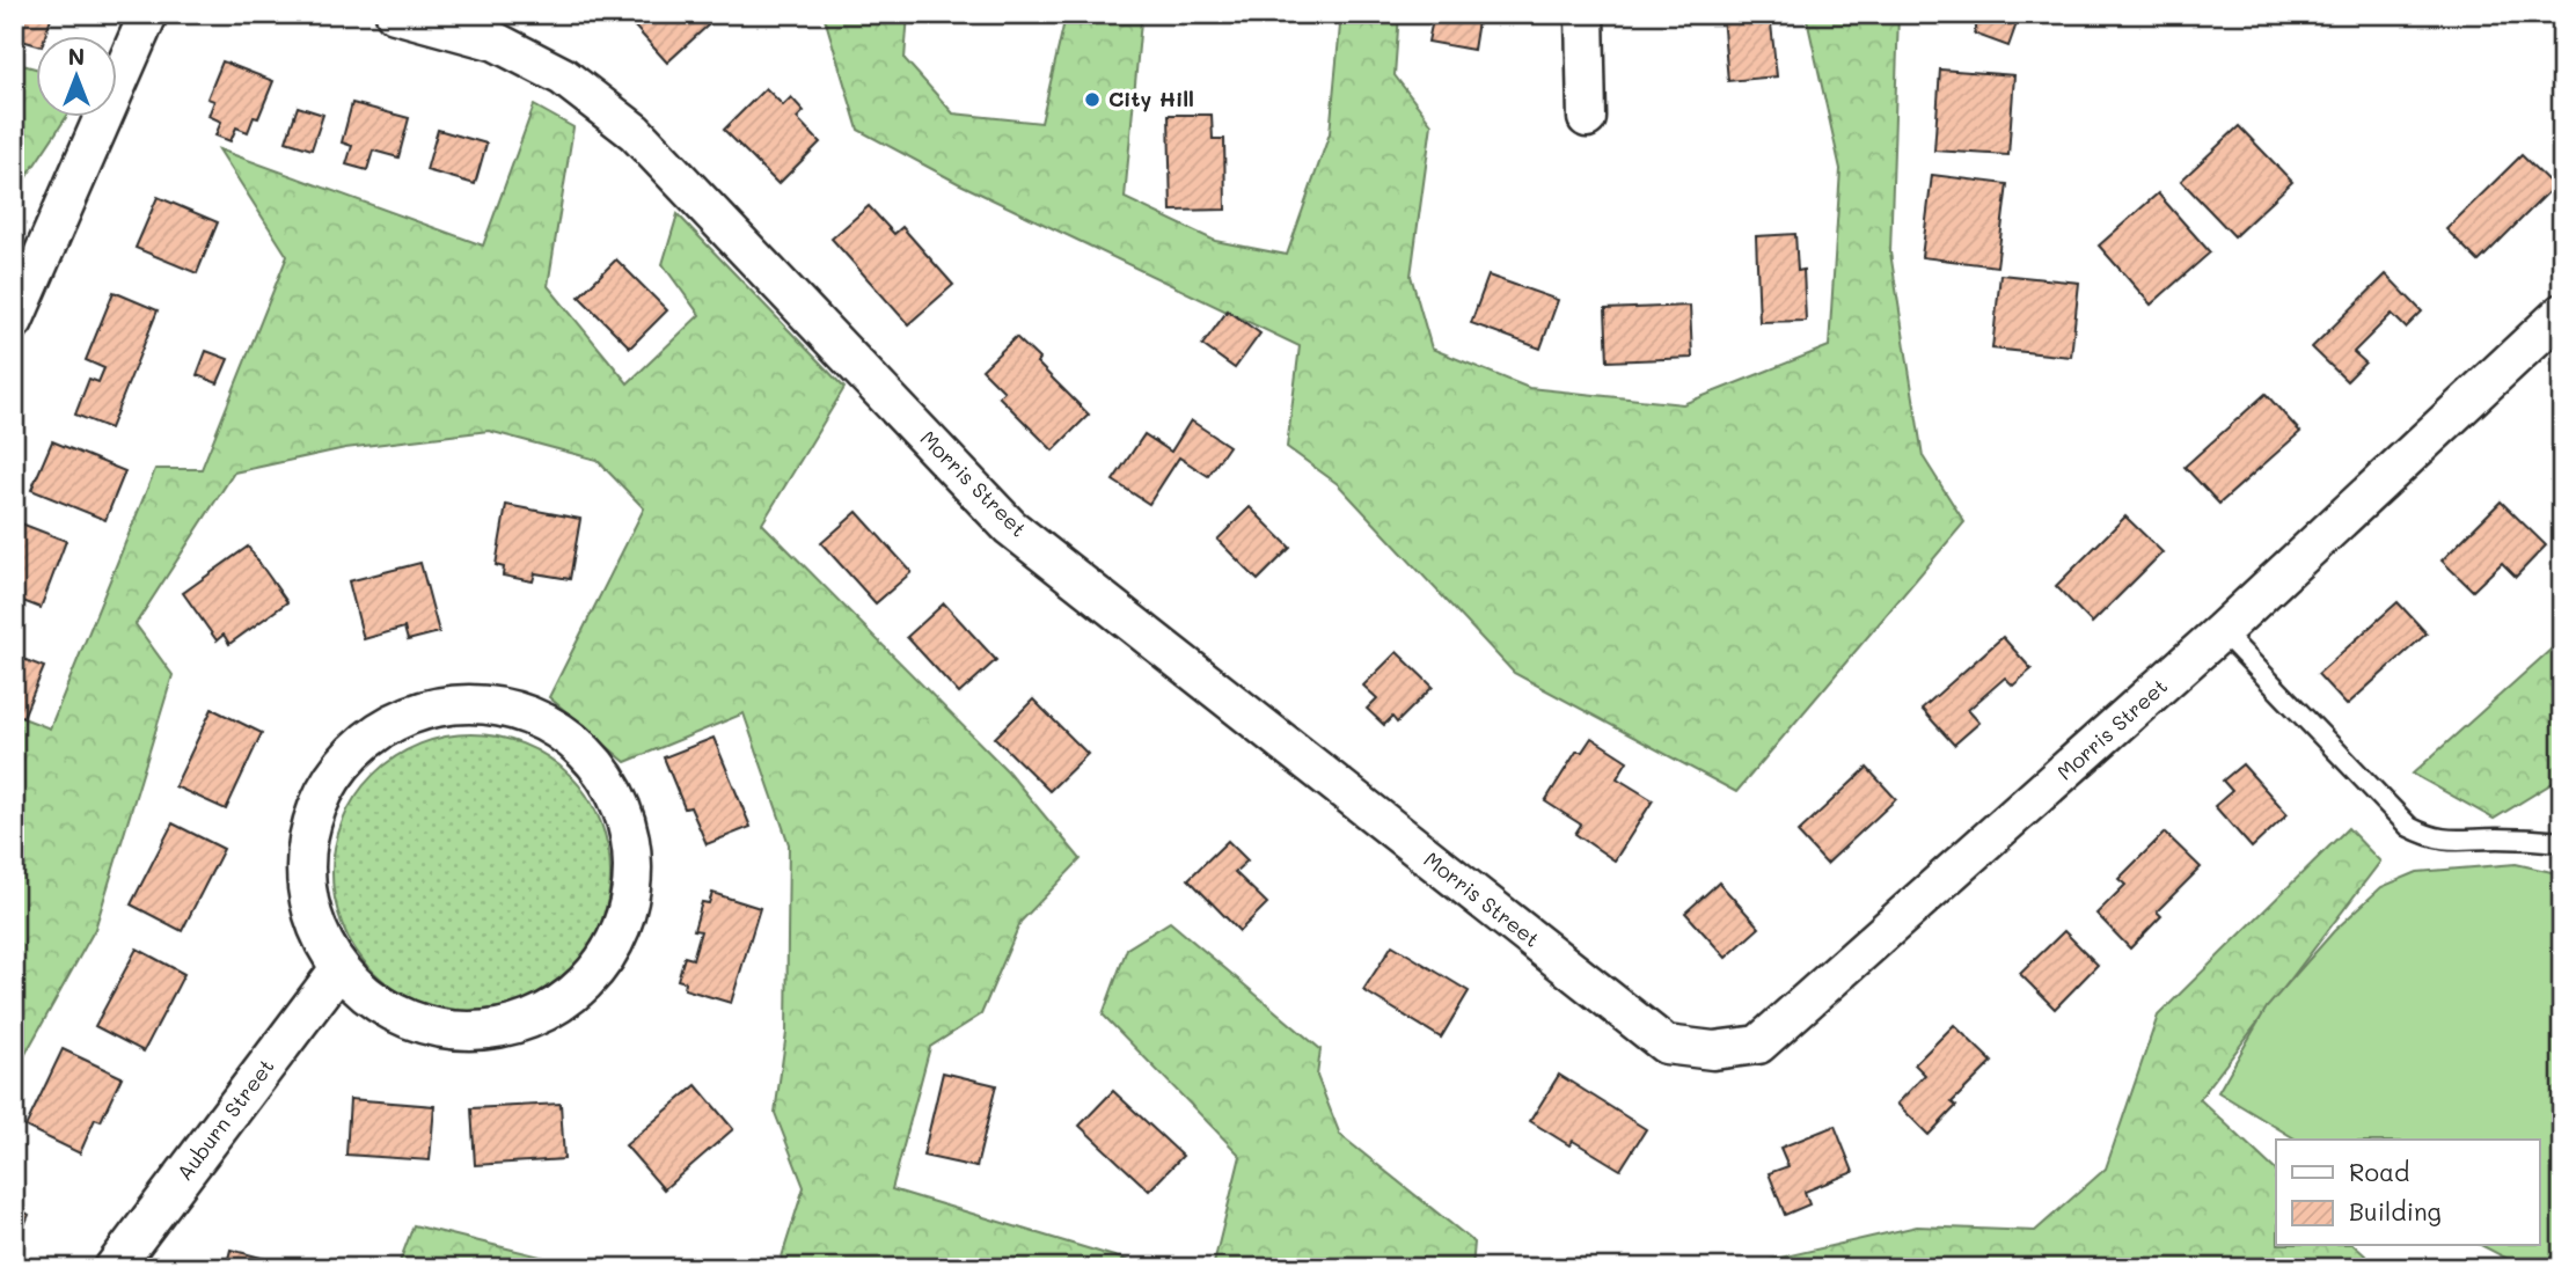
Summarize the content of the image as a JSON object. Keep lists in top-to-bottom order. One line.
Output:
{"streets":{"street":["Morris Street","Auburn Street"]},"places":["City Hill"],"legend":["Road","Building"],"north":"top"}
